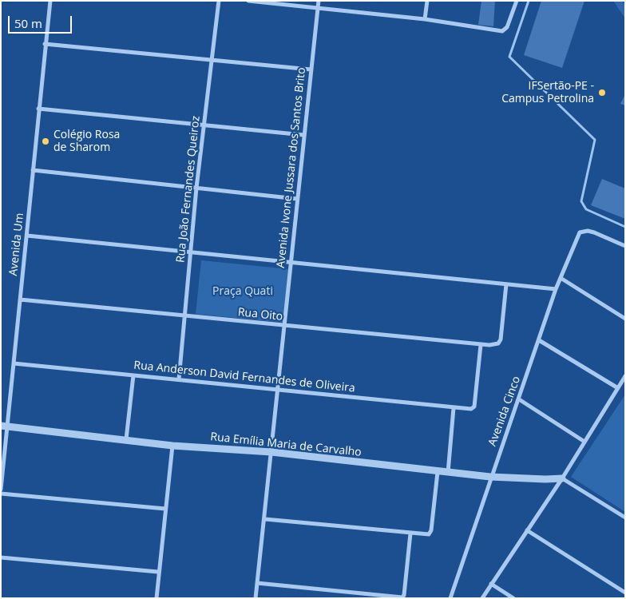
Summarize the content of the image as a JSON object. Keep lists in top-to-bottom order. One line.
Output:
{"streets":{"street":["Avenida Ivone Jussara dos Santos Brito","Rua João Fernandes Queiroz","Avenida Um","Rua Oito","Rua Anderson David Fernandes de Oliveira","Avenida Cinco","Rua Emília Maria de Carvalho"]},"crossings":[["Avenida Ivone Jussara dos Santos Brito","Rua Oito"],["Avenida Ivone Jussara dos Santos Brito","Rua Anderson David Fernandes de Oliveira"],["Avenida Ivone Jussara dos Santos Brito","Rua Emília Maria de Carvalho"],["Rua João Fernandes Queiroz","Rua Oito"],["Rua João Fernandes Queiroz","Rua Anderson David Fernandes de Oliveira"],["Avenida Um","Rua Oito"],["Avenida Um","Rua Anderson David Fernandes de Oliveira"],["Avenida Um","Rua Emília Maria de Carvalho"],["Rua Oito","Rua Anderson David Fernandes de Oliveira"],["Avenida Cinco","Rua Emília Maria de Carvalho"]],"parks":["Praça Quati"],"places":["IFSertão-PE - Campus Petrolina","Colégio Rosa de Sharom"],"scale_bar":"50 m"}
